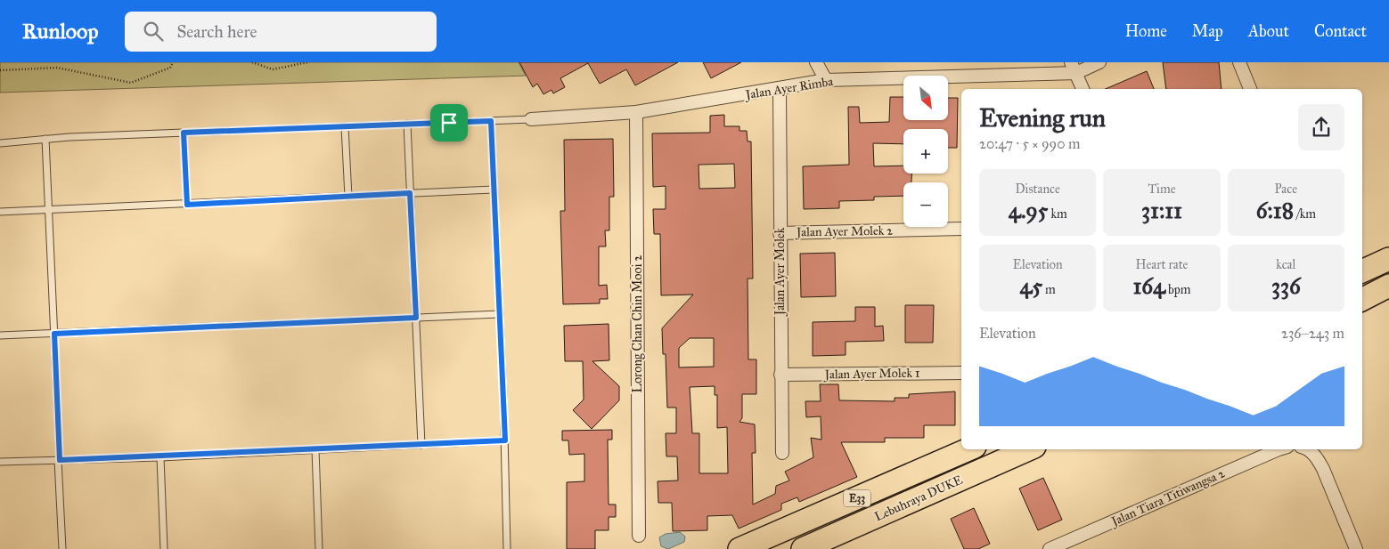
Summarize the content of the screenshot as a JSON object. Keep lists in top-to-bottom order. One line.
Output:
{"streets":{"highway":["E33","Lebuhraya DUKE"],"street":["Jalan Ayer Rimba","Jalan Ayer Molek 2","Jalan Ayer Molek","Lorong Chan Chin Mooi 2","Jalan Ayer Molek 1","Jalan Tiara Titiwangsa 2"]},"crossings":[["Jalan Ayer Rimba","Jalan Ayer Molek"],["Jalan Ayer Rimba","Lorong Chan Chin Mooi 2"],["Jalan Ayer Molek 2","Jalan Ayer Molek"],["Jalan Ayer Molek","Jalan Ayer Molek 1"]],"north":"bottom right","page":{"header":"Runloop","search":"Search here","nav":["Home","Map","About","Contact"],"map_buttons":["+","−"],"heading":["Evening run","20:47 · 5 × 990 m"],"stats":[["Distance","4.95 km"],["Time","31:11"],["Pace","6:18 /km"],["Elevation","45 m"],["Heart rate","164 bpm"],["kcal","336"]],"chart":["Elevation","236–243 m"]}}
